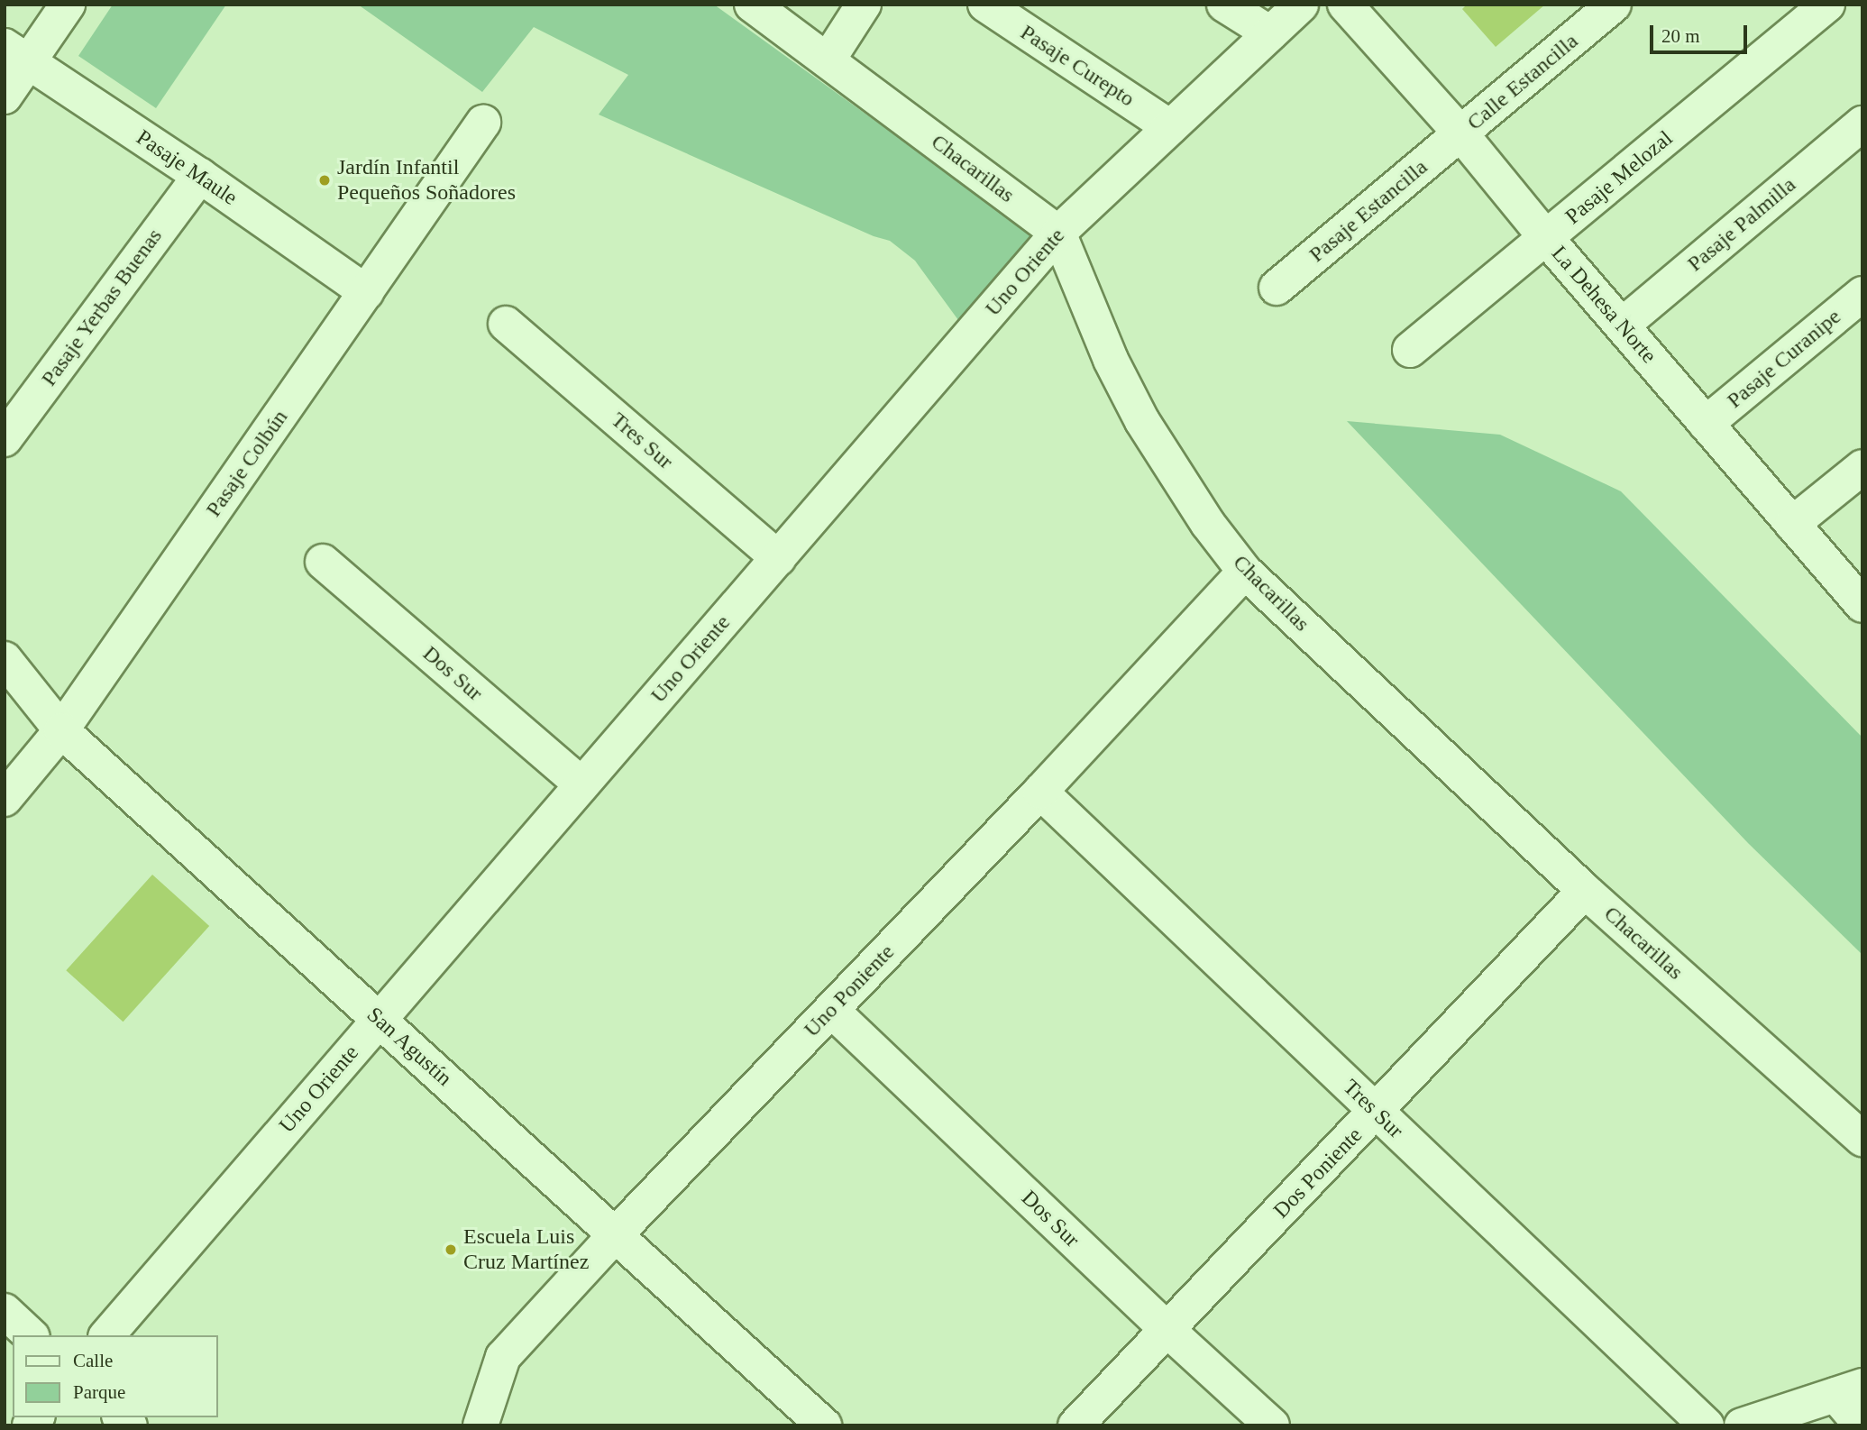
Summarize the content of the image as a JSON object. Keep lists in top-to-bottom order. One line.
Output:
{"streets":{"street":["Pasaje Curepto","Calle Estancilla","Pasaje Maule","Chacarillas","Pasaje Melozal","Pasaje Estancilla","Pasaje Palmilla","Uno Oriente","La Dehesa Norte","Pasaje Yerbas Buenas","Pasaje Curanipe","Tres Sur","Pasaje Colbún","Dos Sur","Uno Poniente","San Agustín","Dos Poniente"]},"crossings":[["Pasaje Curepto","Uno Oriente"],["Calle Estancilla","Pasaje Estancilla"],["Calle Estancilla","La Dehesa Norte"],["Pasaje Maule","Pasaje Yerbas Buenas"],["Pasaje Maule","Pasaje Colbún"],["Chacarillas","Uno Oriente"],["Chacarillas","Uno Poniente"],["Chacarillas","Dos Poniente"],["Pasaje Melozal","La Dehesa Norte"],["Pasaje Estancilla","La Dehesa Norte"],["Pasaje Palmilla","La Dehesa Norte"],["Uno Oriente","Tres Sur"],["Uno Oriente","Dos Sur"],["Uno Oriente","San Agustín"],["La Dehesa Norte","Pasaje Curanipe"],["Tres Sur","Uno Poniente"],["Tres Sur","Dos Poniente"],["Pasaje Colbún","San Agustín"],["Dos Sur","Uno Poniente"],["Dos Sur","Dos Poniente"],["Uno Poniente","San Agustín"]],"places":["Jardín Infantil Pequeños Soñadores","Escuela Luis Cruz Martínez"],"legend":["Calle","Parque"],"scale_bar":"20 m"}
